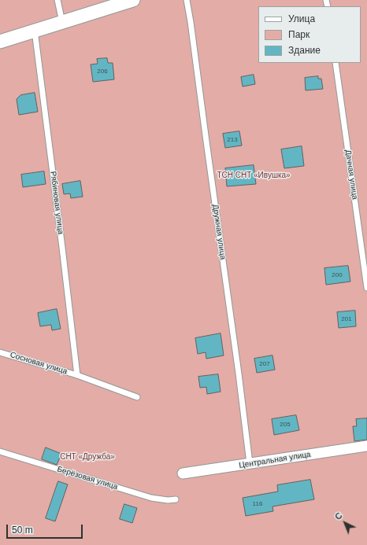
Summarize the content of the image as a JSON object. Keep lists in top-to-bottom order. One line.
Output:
{"streets":{"street":["Центральная улица"],"lane":["Дачная улица","Рябиновая улица","Дружная улица","Сосновая улица","Берёзовая улица"]},"crossings":[["Рябиновая улица","Сосновая улица"],["Дружная улица","Центральная улица"]],"parks":["ТСН СНТ «Ивушка»","СНТ «Дружба»"],"house_numbers":["206","213","200","201","207","205","116"],"legend":["Улица","Парк","Здание"],"scale_bar":"50 m","north":"top left"}
